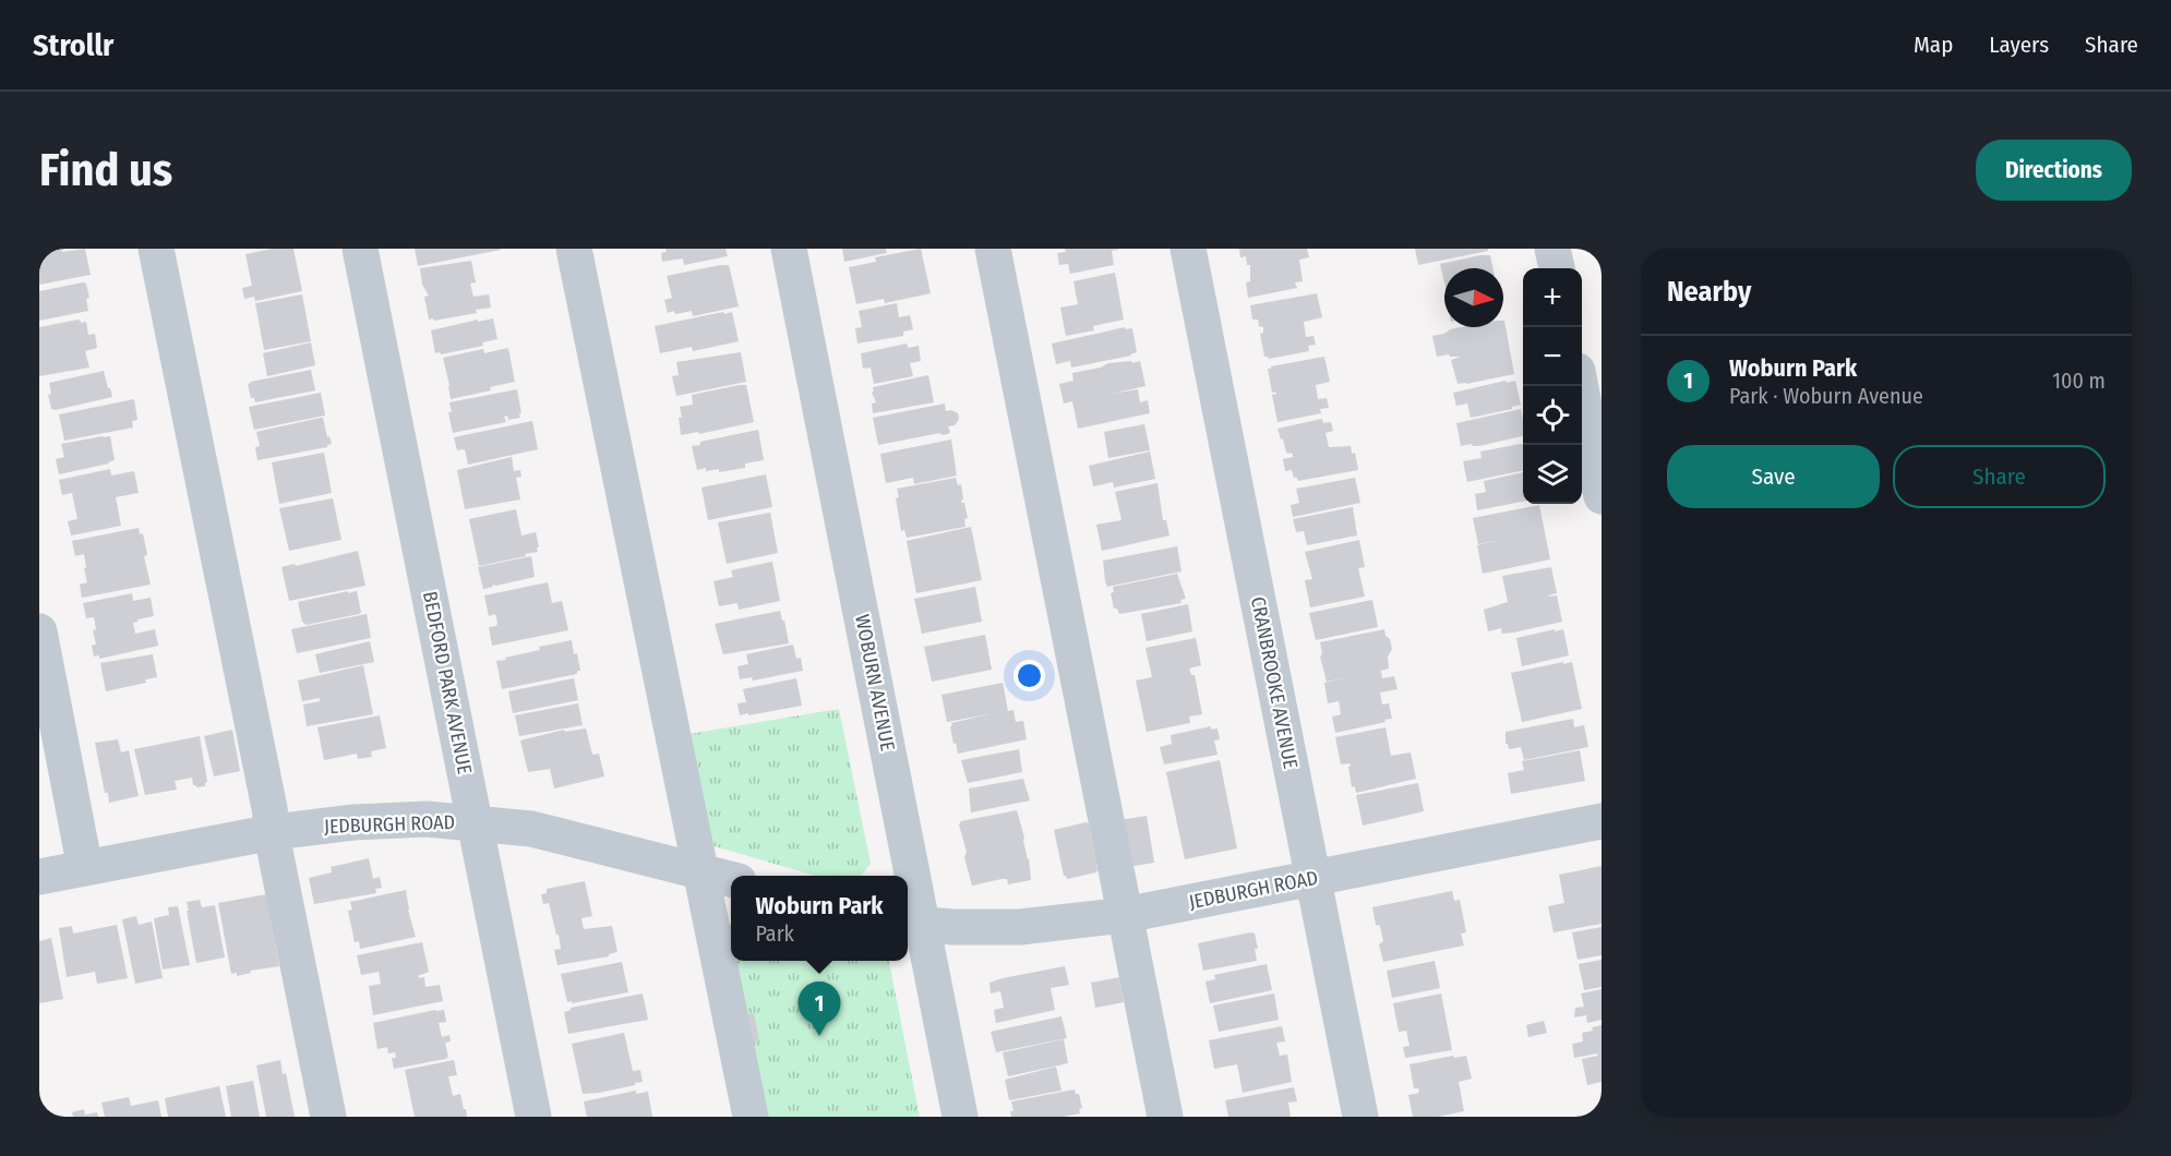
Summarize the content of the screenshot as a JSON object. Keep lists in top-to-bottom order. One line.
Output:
{"streets":{"street":["BEDFORD PARK AVENUE","WOBURN AVENUE","CRANBROOKE AVENUE","JEDBURGH ROAD"]},"crossings":[["BEDFORD PARK AVENUE","JEDBURGH ROAD"],["WOBURN AVENUE","JEDBURGH ROAD"],["CRANBROOKE AVENUE","JEDBURGH ROAD"]],"north":"right","page":{"header":"Strollr","nav":["Map","Layers","Share"],"buttons":["Directions",["Save","Share"]],"title":"Find us","heading":"Nearby","map_buttons":["+","−"],"list":[{"mark":"1","name":"Woburn Park","note":"Park · Woburn Avenue","value":"100 m"}],"popup":["Woburn Park","Park"],"pins":"1"}}
